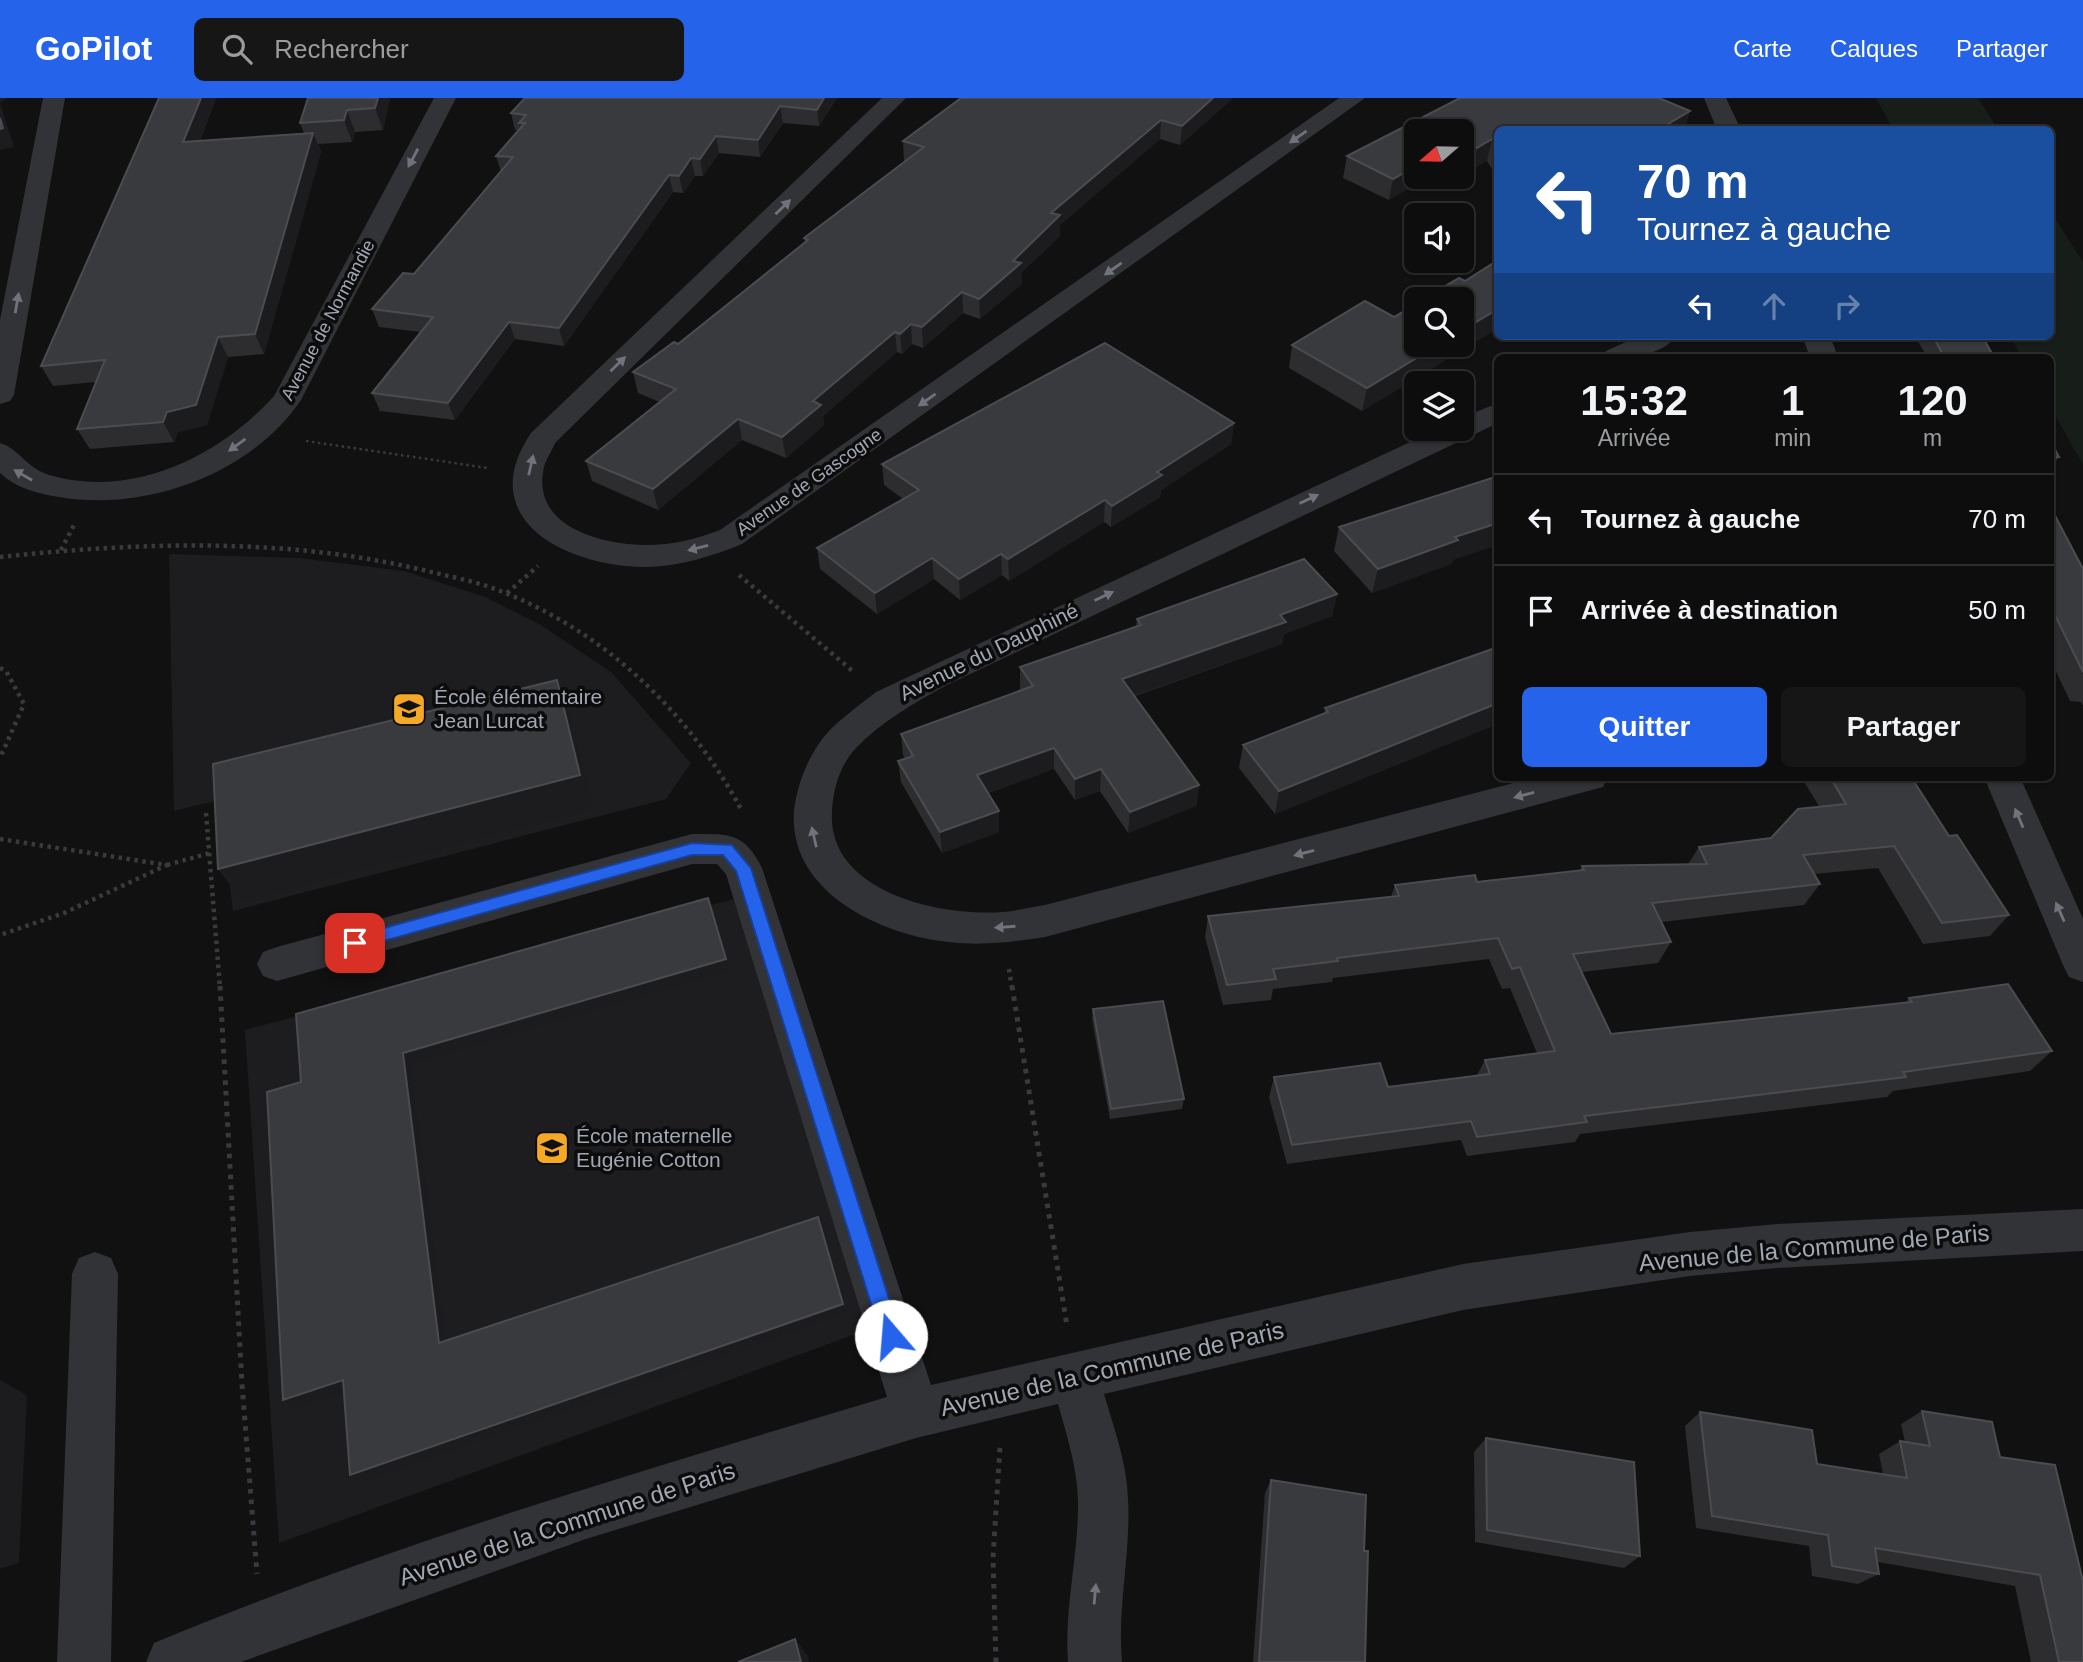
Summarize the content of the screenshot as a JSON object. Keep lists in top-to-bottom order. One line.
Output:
{"streets":{"street":["Avenue de Normandie","Avenue de Gascogne","Avenue du Dauphiné","Avenue de la Commune de Paris"]},"one_way":["Avenue de Normandie"],"places":{"school or university":["École élémentaire Jean Lurcat","École maternelle Eugénie Cotton"]},"north":"left","page":{"header":"GoPilot","search":"Rechercher","nav":["Carte","Calques","Partager"],"turn":["70 m","Tournez à gauche"],"eta":["15:32","Arrivée","1","min","120","m"],"list":[{"name":"Tournez à gauche","value":"70 m"},{"name":"Arrivée à destination","value":"50 m"}],"buttons":["Quitter","Partager"]}}
